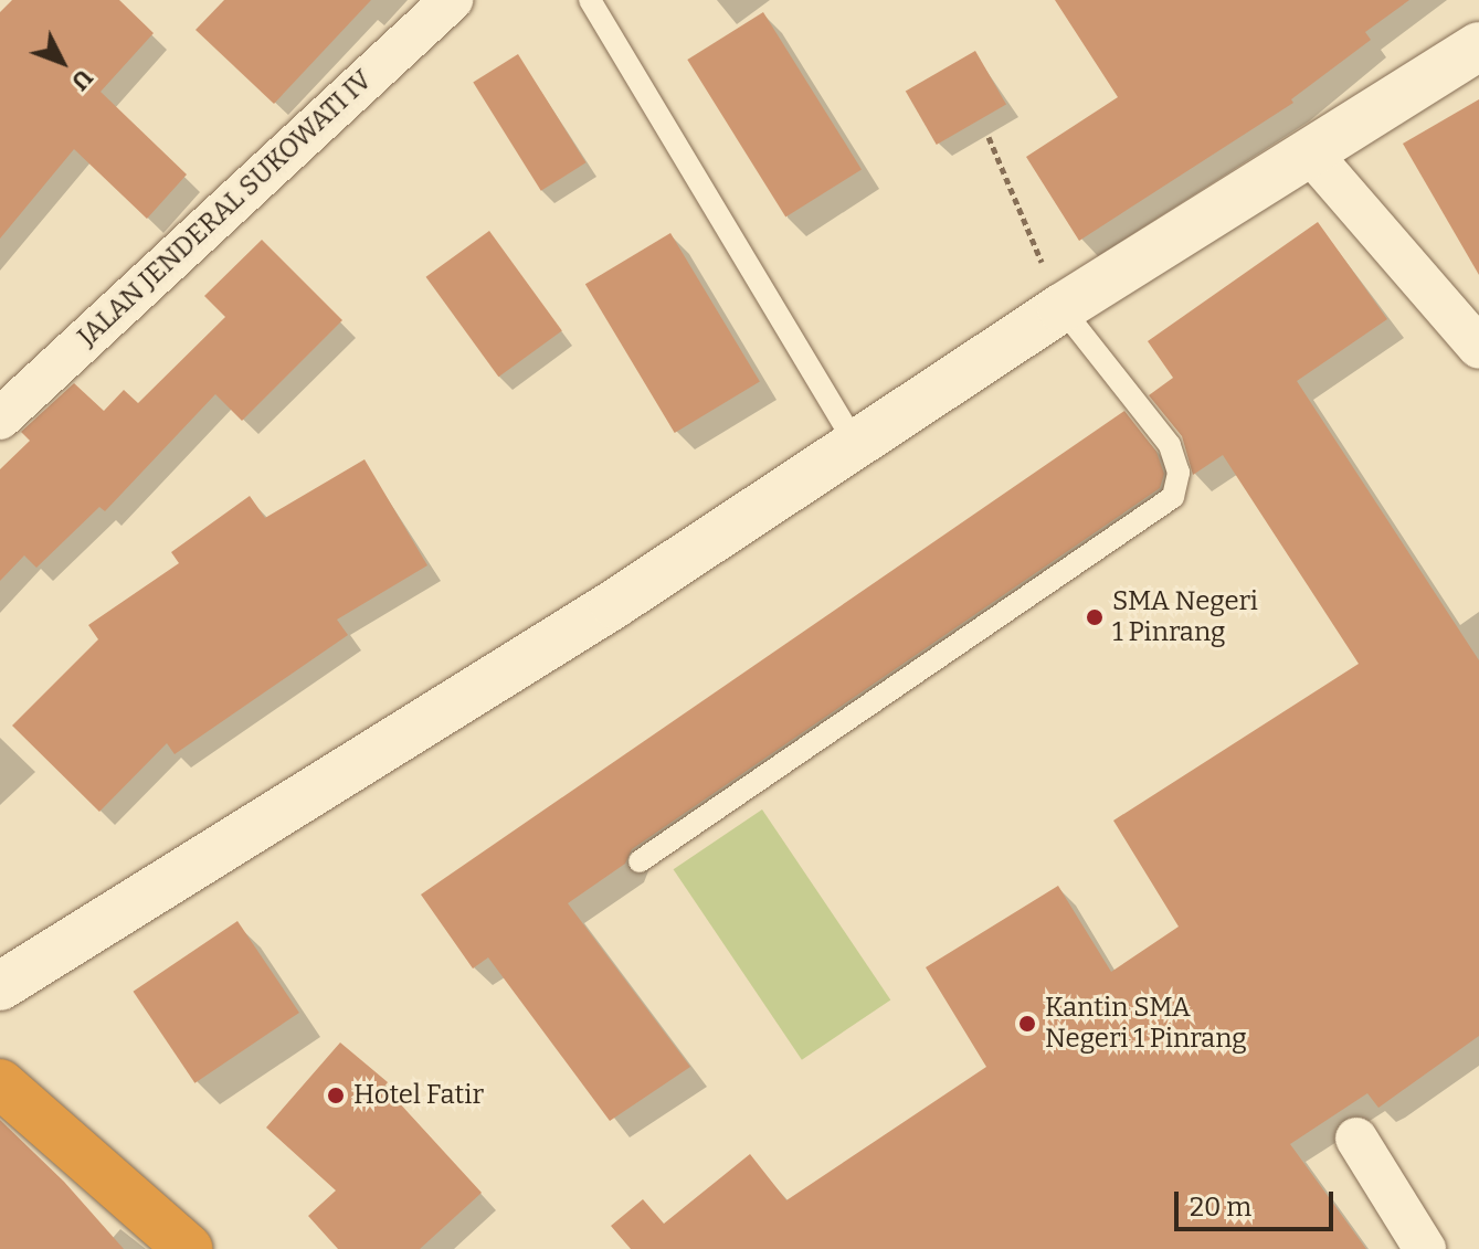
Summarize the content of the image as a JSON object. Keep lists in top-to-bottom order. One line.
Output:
{"streets":{"street":["JALAN JENDERAL SUKOWATI IV"]},"places":["SMA Negeri 1 Pinrang","Kantin SMA Negeri 1 Pinrang","Hotel Fatir"],"scale_bar":"20 m","north":"bottom right"}
